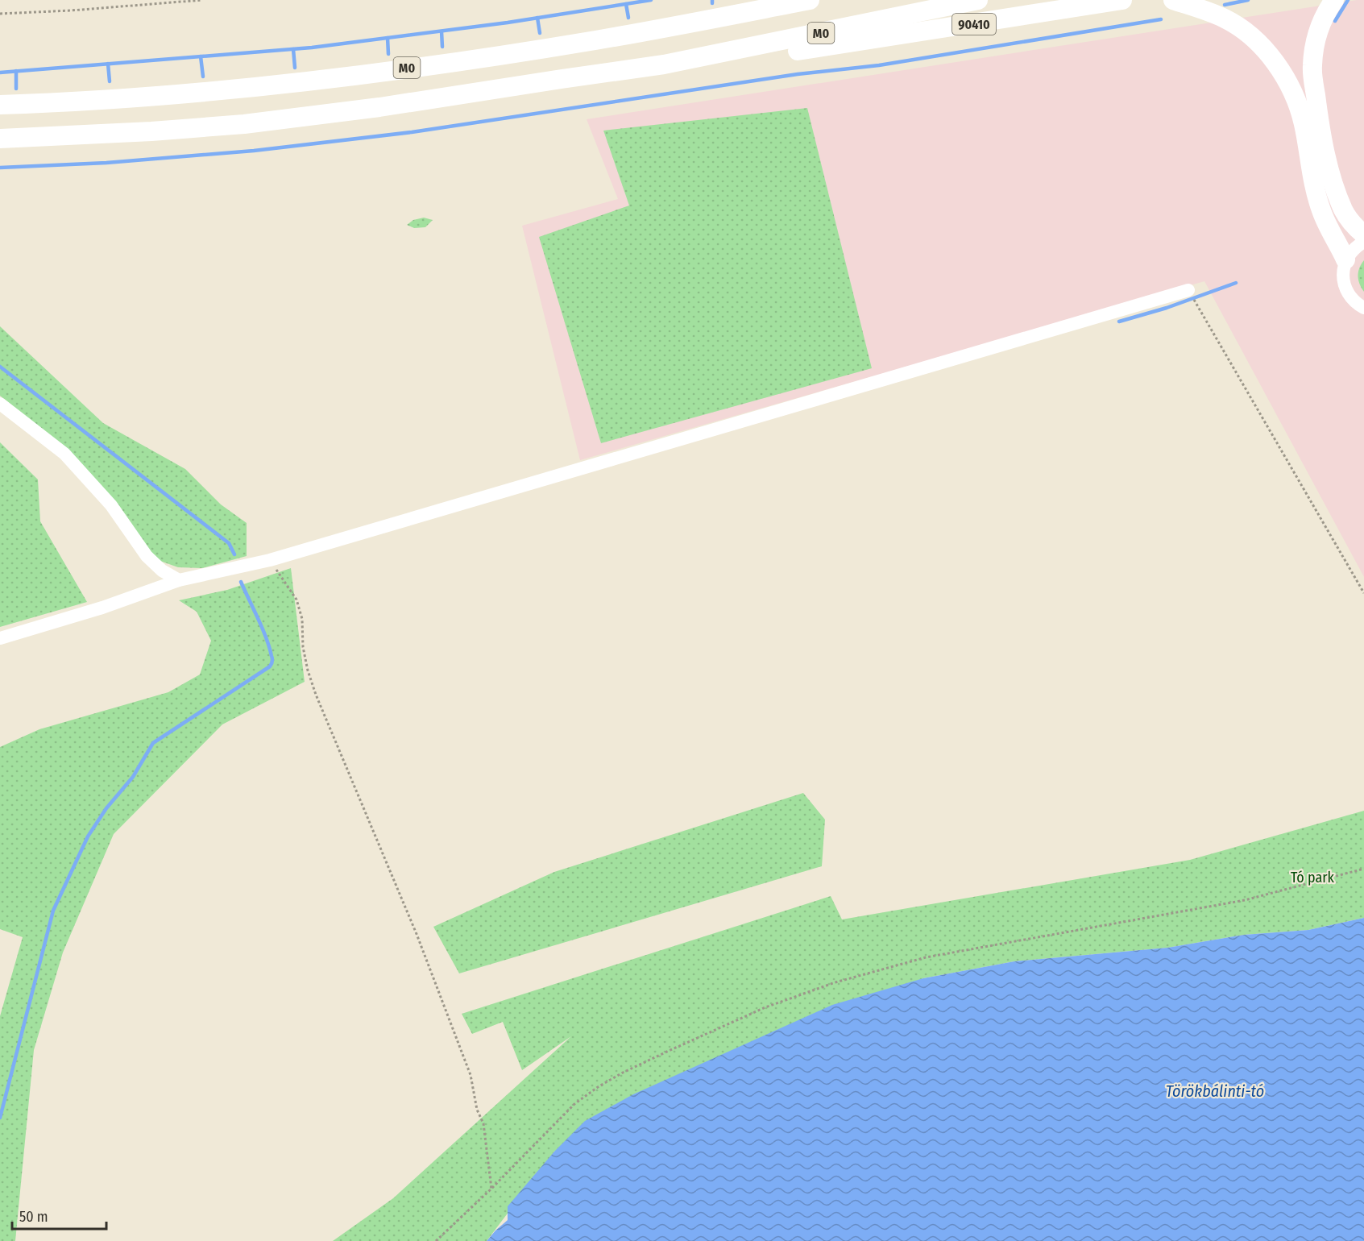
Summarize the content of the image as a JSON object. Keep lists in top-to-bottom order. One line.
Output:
{"streets":{"highway":["90410","M0"]},"crossings":[["90410","M0"]],"water":["Törökbálinti-tó"],"parks":["Tó park"],"scale_bar":"50 m"}
